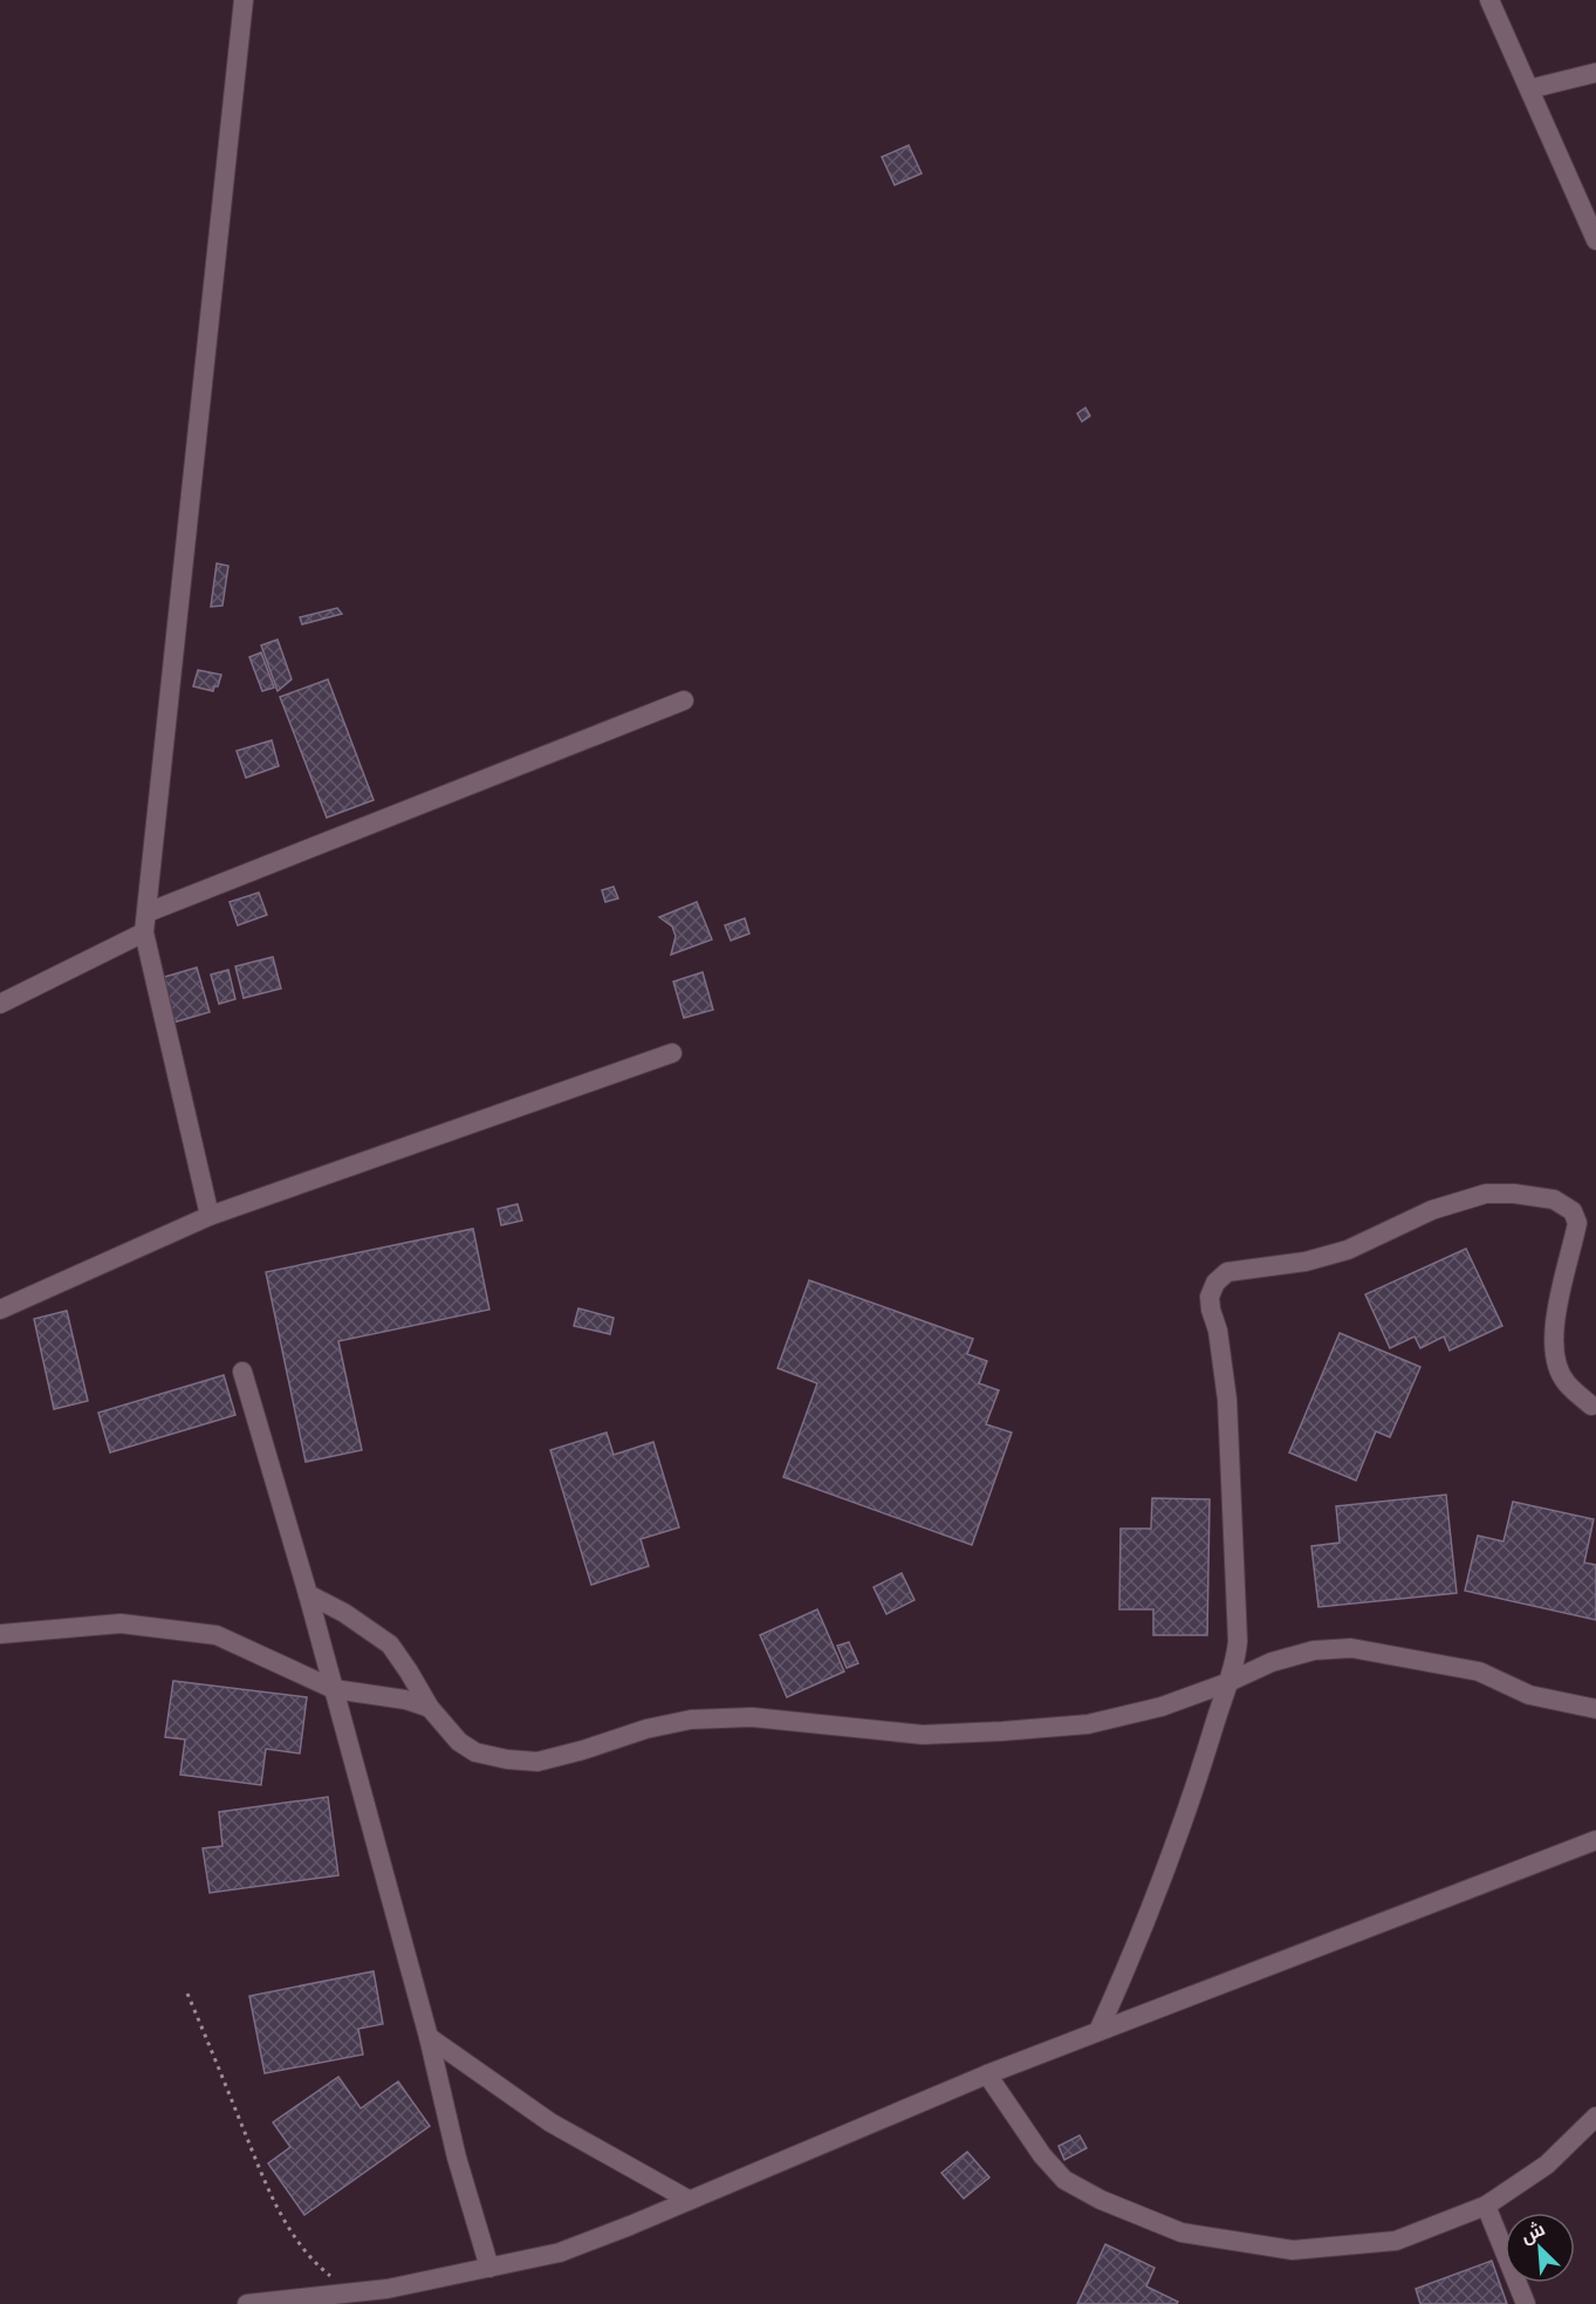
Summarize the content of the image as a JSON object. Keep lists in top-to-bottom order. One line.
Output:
{"north":"top left"}
